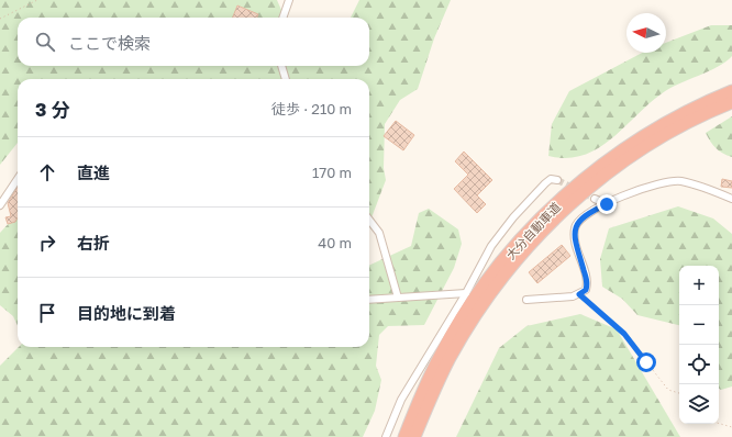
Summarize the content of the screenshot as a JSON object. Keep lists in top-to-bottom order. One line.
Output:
{"streets":{"highway":["大分自動車道"]},"north":"left","page":{"search":"ここで検索","heading":["3 分","徒歩 · 210 m"],"list":[["直進","170 m"],["右折","40 m"],"目的地に到着"],"map_buttons":["+","−"]}}
